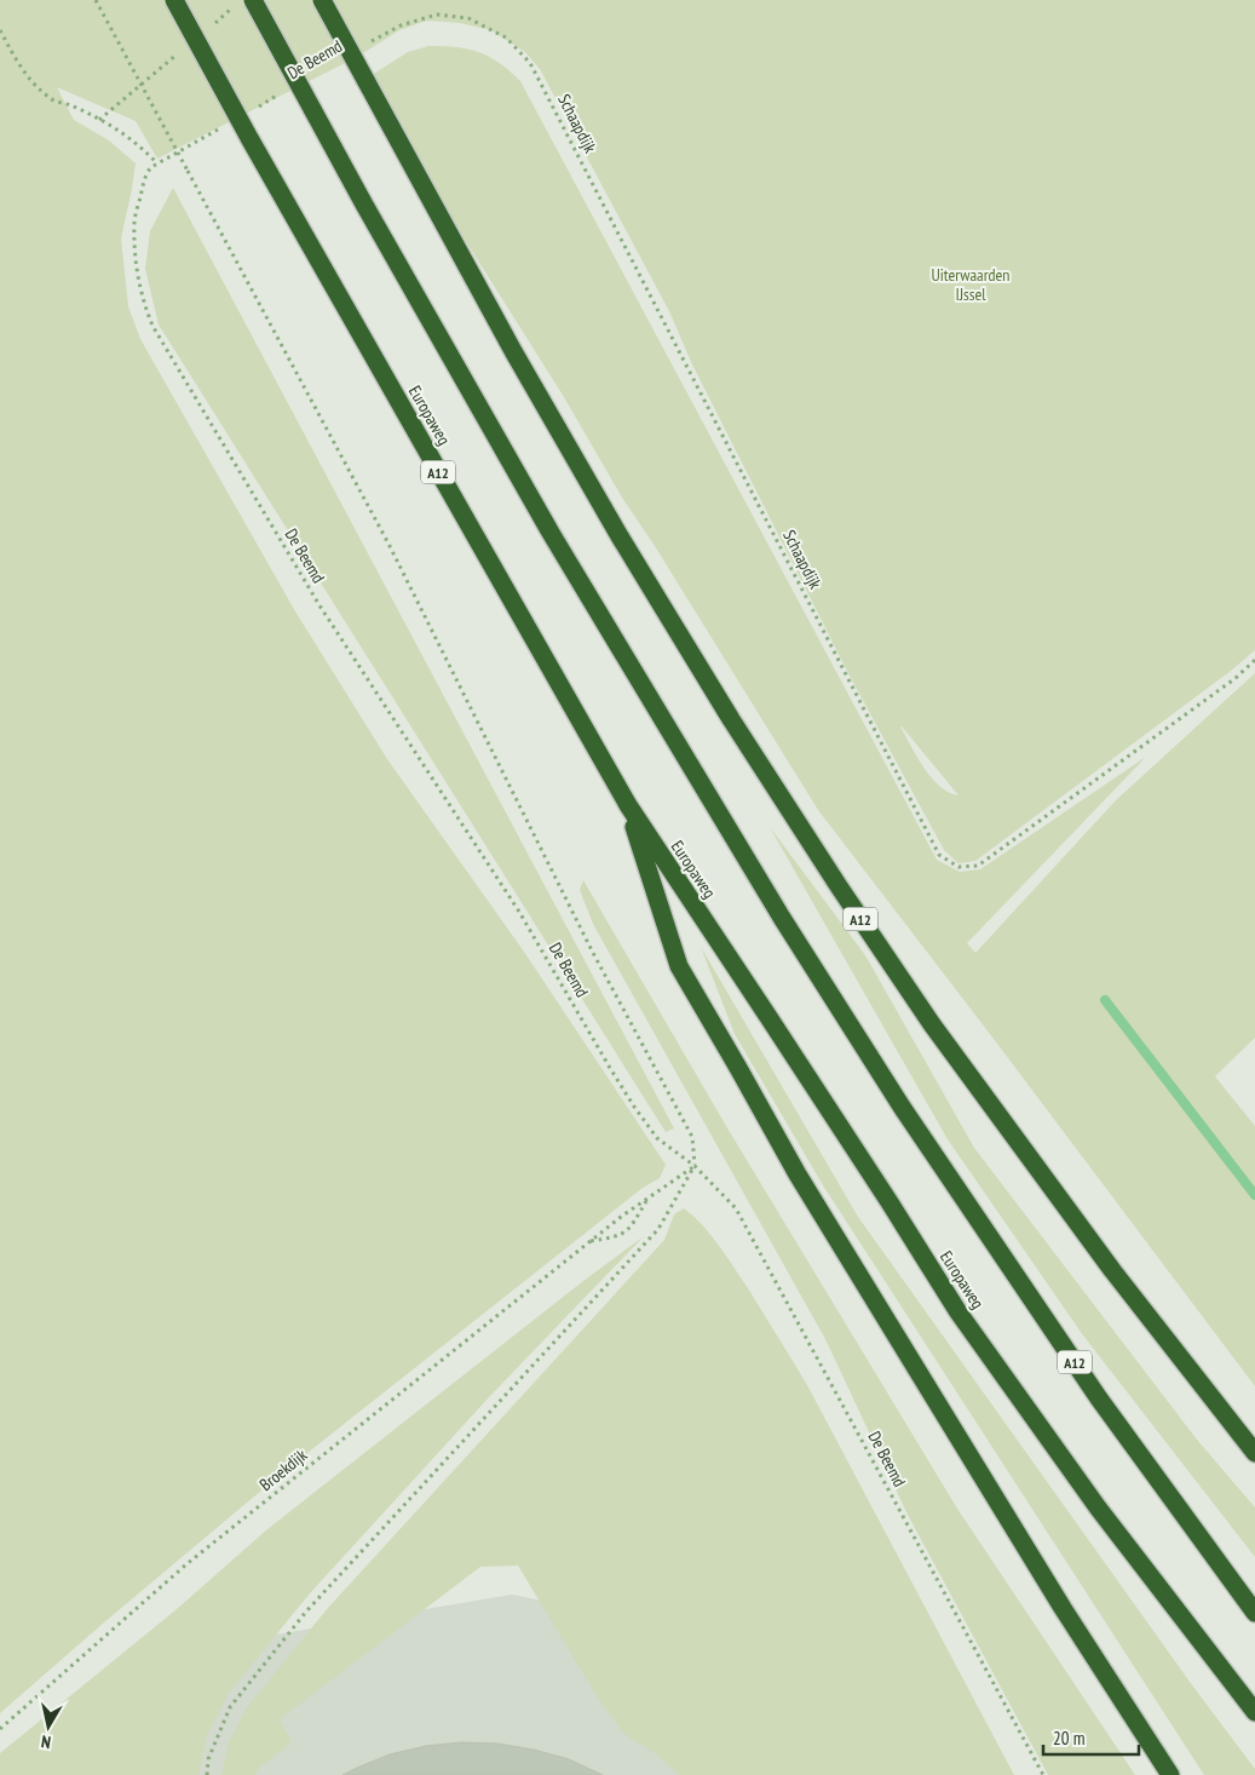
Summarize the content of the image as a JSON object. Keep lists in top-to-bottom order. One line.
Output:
{"streets":{"highway":["Europaweg","A12"],"path":["De Beemd","Schaapdijk","Broekdijk"]},"crossings":[["De Beemd","Broekdijk"],["Europaweg","A12"]],"parks":["Uiterwaarden IJssel"],"scale_bar":"20 m","north":"bottom"}
